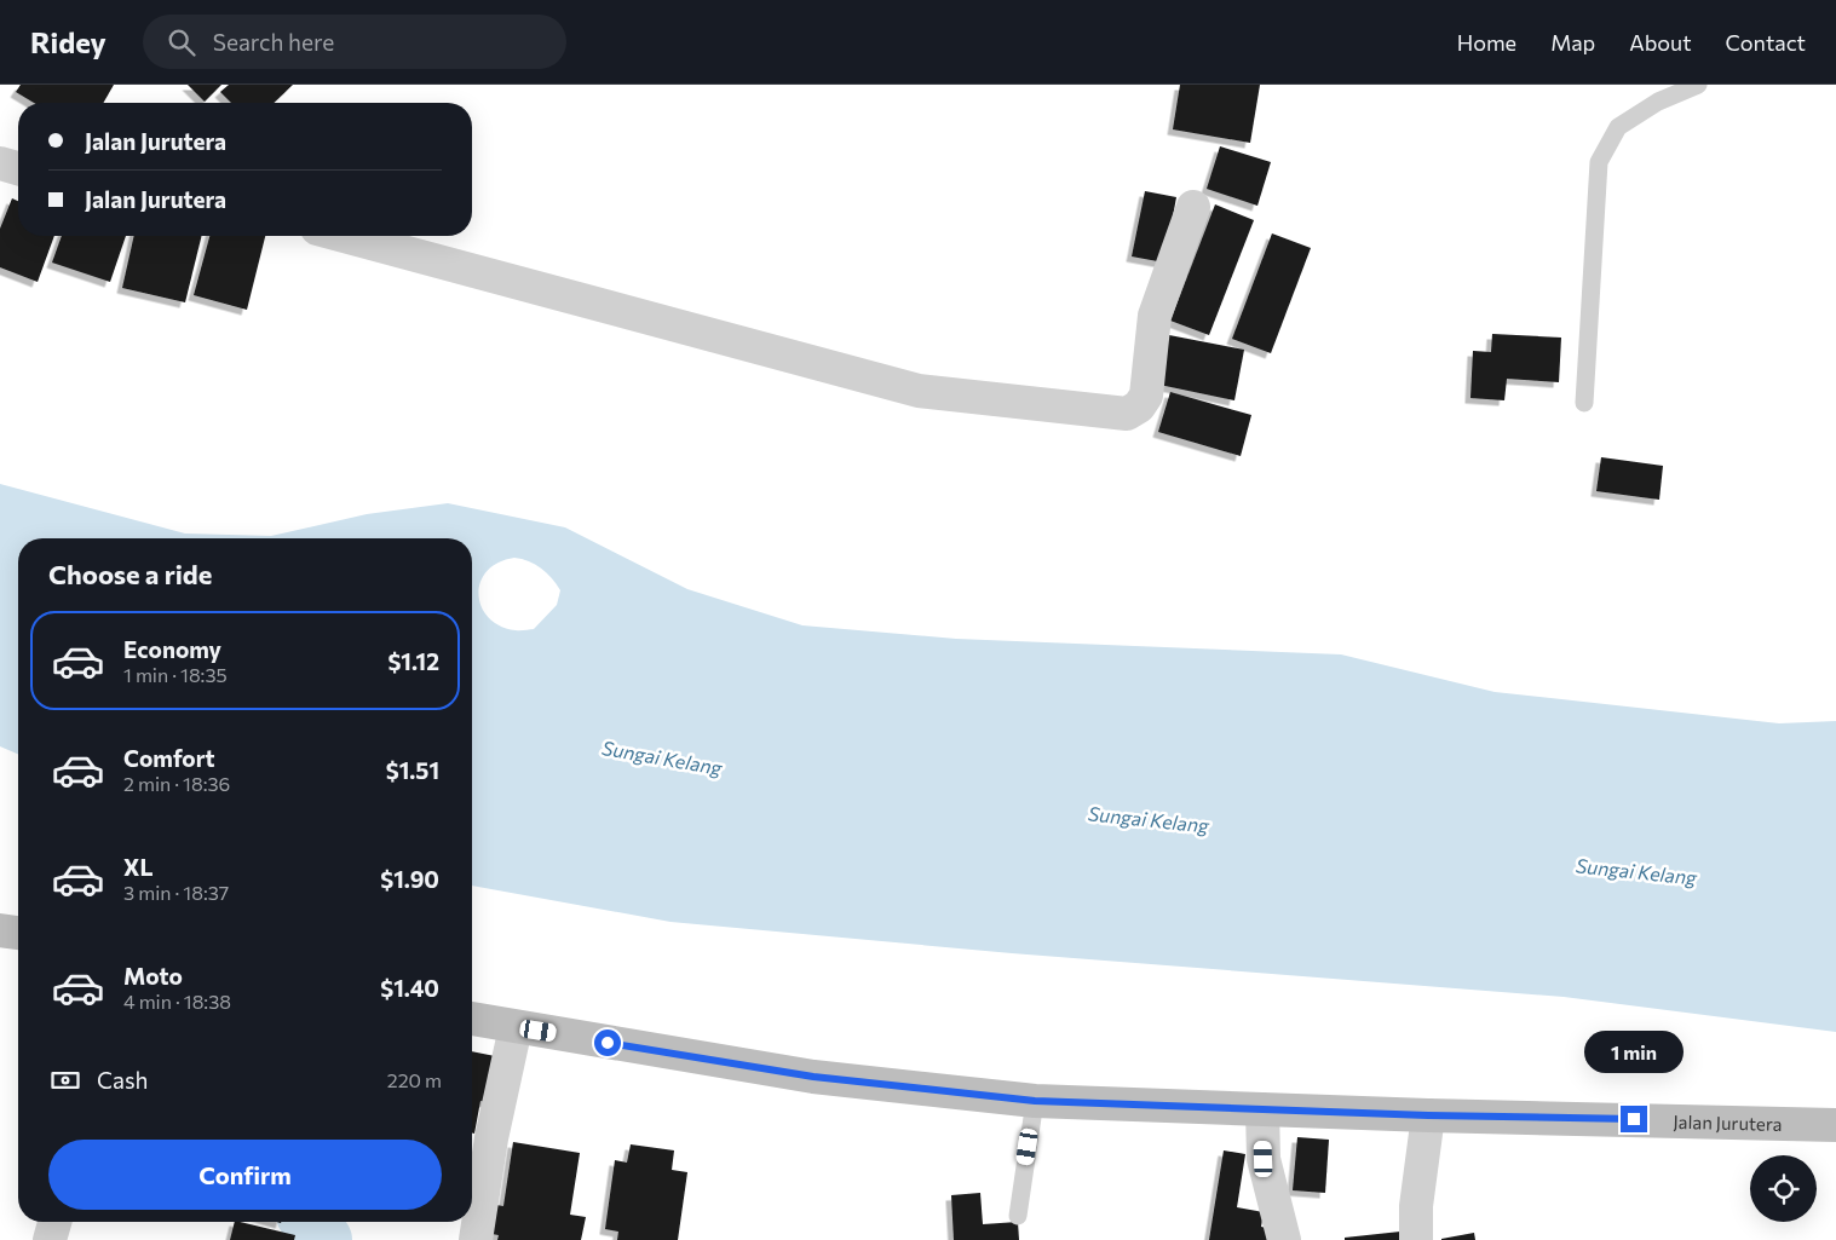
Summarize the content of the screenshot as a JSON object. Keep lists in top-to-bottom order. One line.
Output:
{"streets":{"street":["Jalan Jurutera"]},"water":["Sungai Kelang"],"page":{"header":"Ridey","search":"Search here","nav":["Home","Map","About","Contact"],"banner":["Jalan Jurutera","Jalan Jurutera"],"heading":"Choose a ride","list":[{"name":"Economy","note":"1 min · 18:35","value":"$1.12"},{"name":"Comfort","note":"2 min · 18:36","value":"$1.51"},{"name":"XL","note":"3 min · 18:37","value":"$1.90"},{"name":"Moto","note":"4 min · 18:38","value":"$1.40"}],"bubble":"1 min","pay":["Cash","220 m"],"buttons":"Confirm"}}
